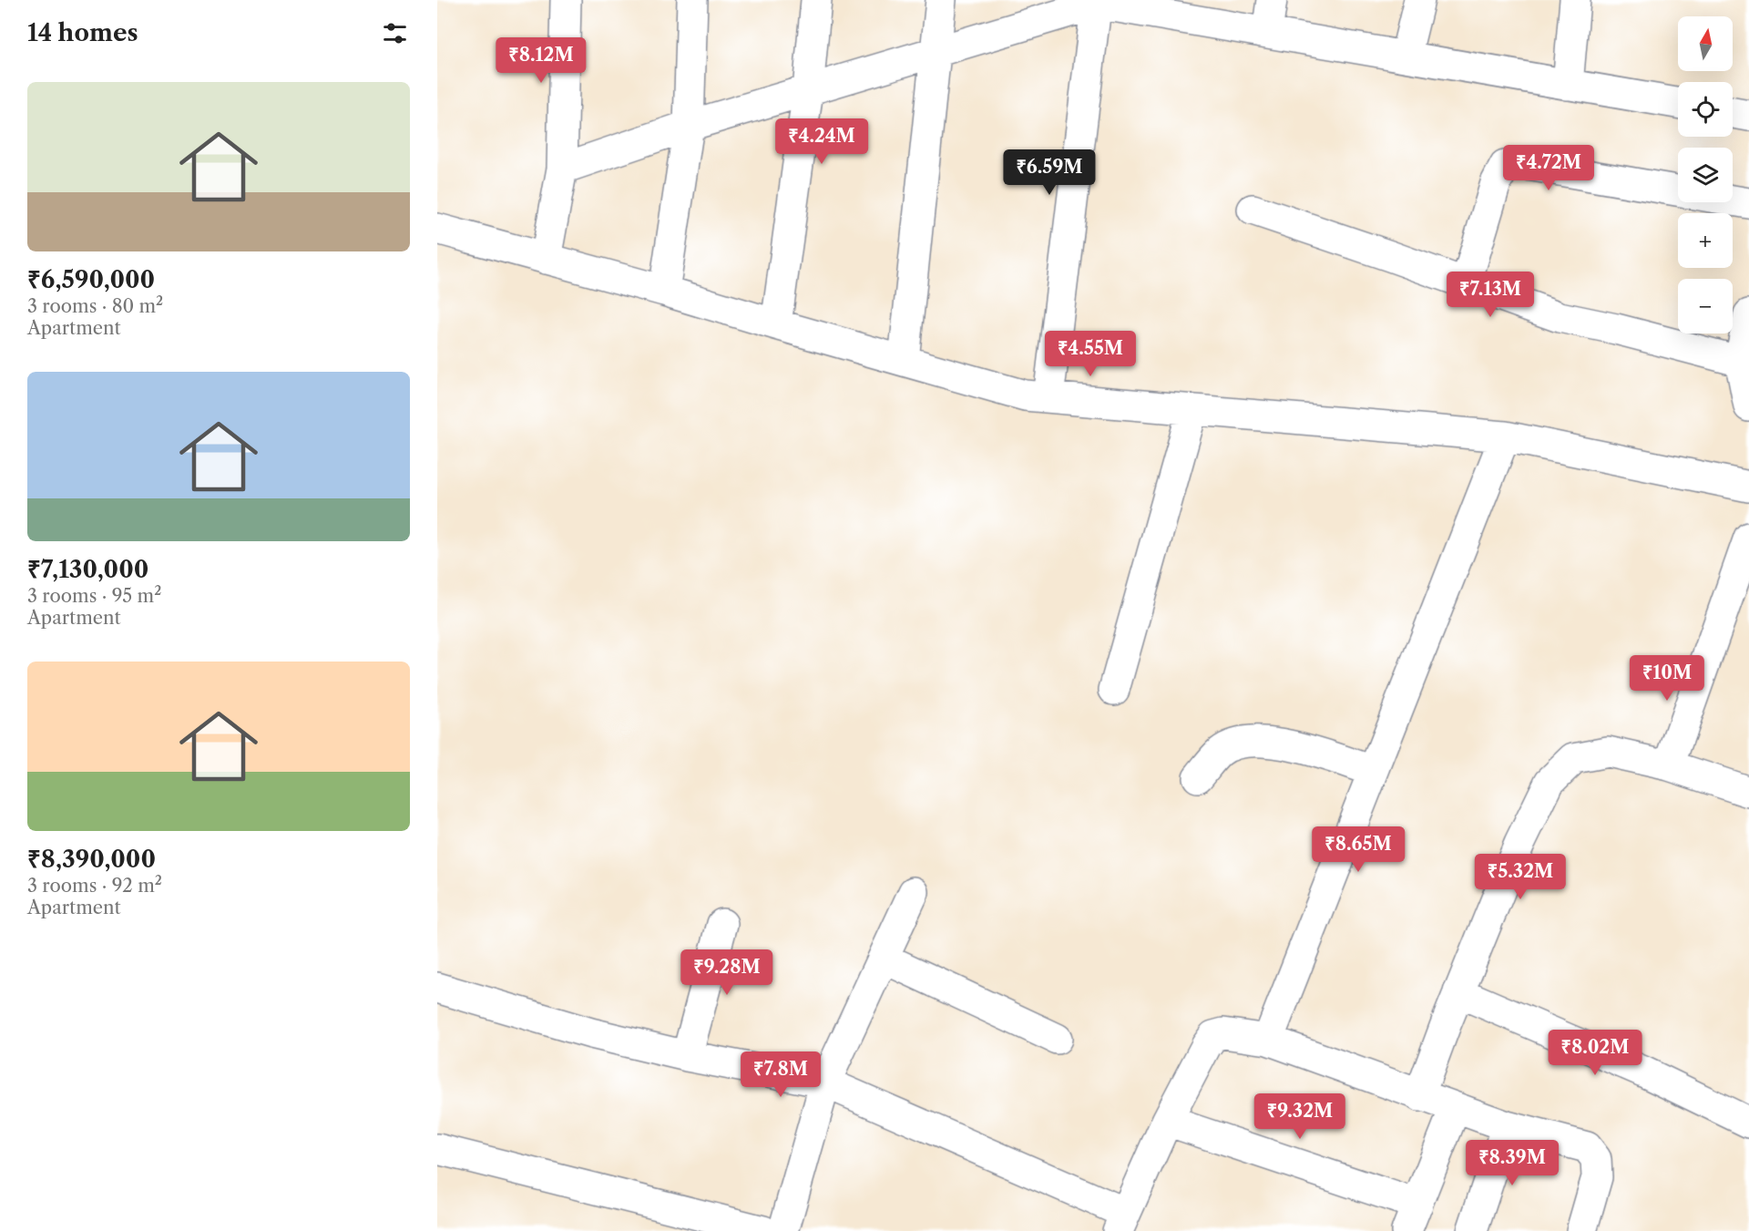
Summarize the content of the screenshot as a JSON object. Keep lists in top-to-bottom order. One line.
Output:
{"north":"top","page":{"heading":"14 homes","map_buttons":["+","−"],"price":["₹8.12M","₹4.24M","₹4.72M","₹6.59M","₹7.13M","₹4.55M","₹10M","₹8.65M","₹5.32M","₹9.28M","₹8.02M","₹7.8M","₹9.32M","₹8.39M"],"list":[{"name":"₹6,590,000","note":"3 rooms · 80 m² · Apartment"},{"name":"₹7,130,000","note":"3 rooms · 95 m² · Apartment"},{"name":"₹8,390,000","note":"3 rooms · 92 m² · Apartment"}]}}
